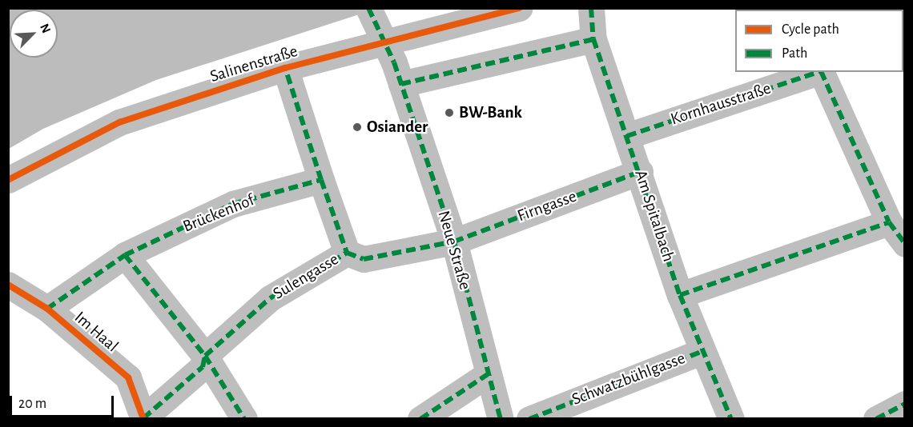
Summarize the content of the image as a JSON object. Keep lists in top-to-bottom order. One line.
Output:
{"streets":{"street":["Salinenstraße","Kornhausstraße","Firngasse","Brückenhof","Am Spitalbach","Neue Straße","Sulengasse","Im Haal","Schwatzbühlgasse"]},"crossings":[["Kornhausstraße","Am Spitalbach"],["Firngasse","Am Spitalbach"],["Firngasse","Neue Straße"],["Firngasse","Sulengasse"],["Brückenhof","Im Haal"],["Am Spitalbach","Schwatzbühlgasse"],["Neue Straße","Sulengasse"],["Sulengasse","Im Haal"]],"places":["BW-Bank","Osiander"],"legend":["Cycle path","Path"],"scale_bar":"20 m","north":"top right"}
